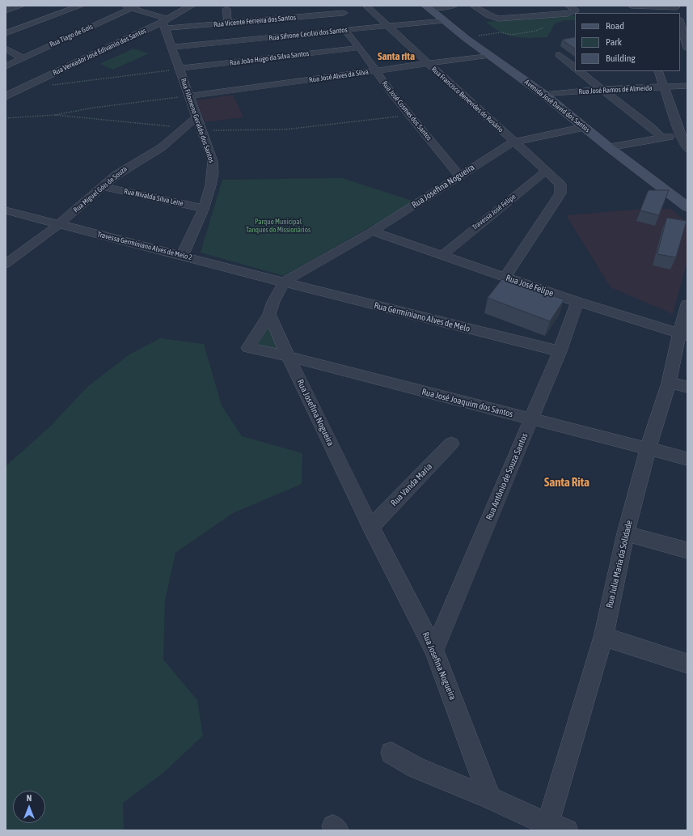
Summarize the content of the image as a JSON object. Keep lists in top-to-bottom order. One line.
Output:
{"streets":{"main road":["Avenida José David dos Santos"],"street":["Rua Vicente Ferreira dos Santos","Rua Sifrone Cecilio dos Santos","Rua Tiago de Gois","Rua Vereador José Edivanio dos Santos","Rua João Hugo da Silva Santos","Rua José Alves da Silva","Rua José Ramos de Almeida","Rua Francisco Benevides do Rosário","Rua José Cosmes dos Santos","Rua Filomeno Geraldo dos Santos","Rua Josefina Nogueira","Rua Miguel Góis de Souza","Rua Nivalda Silva Leite","Travessa José Felipe","Travessa Germiniano Alves de Melo 2","Rua José Felipe","Rua Germiniano Alves de Melo","Rua José Joaquim dos Santos","Rua Antônio de Souza Santos","Rua Vanda Maria","Rua Julia Maria da Solidade"]},"crossings":[["Rua Vicente Ferreira dos Santos","Rua Vereador José Edivanio dos Santos"],["Rua Vicente Ferreira dos Santos","Rua Filomeno Geraldo dos Santos"],["Rua Sifrone Cecilio dos Santos","Rua Francisco Benevides do Rosário"],["Rua Sifrone Cecilio dos Santos","Avenida José David dos Santos"],["Rua Sifrone Cecilio dos Santos","Rua José Cosmes dos Santos"],["Rua Sifrone Cecilio dos Santos","Rua Filomeno Geraldo dos Santos"],["Rua Vereador José Edivanio dos Santos","Rua Filomeno Geraldo dos Santos"],["Rua João Hugo da Silva Santos","Rua José Cosmes dos Santos"],["Rua João Hugo da Silva Santos","Rua Filomeno Geraldo dos Santos"],["Rua José Alves da Silva","Rua Francisco Benevides do Rosário"],["Rua José Alves da Silva","Avenida José David dos Santos"],["Rua José Alves da Silva","Rua José Cosmes dos Santos"],["Rua José Alves da Silva","Rua Filomeno Geraldo dos Santos"],["Rua José Ramos de Almeida","Avenida José David dos Santos"],["Rua Francisco Benevides do Rosário","Rua Josefina Nogueira"],["Rua Francisco Benevides do Rosário","Travessa José Felipe"],["Rua Francisco Benevides do Rosário","Rua José Felipe"],["Avenida José David dos Santos","Rua Josefina Nogueira"],["Rua José Cosmes dos Santos","Rua Josefina Nogueira"],["Rua Filomeno Geraldo dos Santos","Rua Miguel Góis de Souza"],["Rua Filomeno Geraldo dos Santos","Rua Nivalda Silva Leite"],["Rua Filomeno Geraldo dos Santos","Travessa Germiniano Alves de Melo 2"],["Rua Josefina Nogueira","Travessa Germiniano Alves de Melo 2"],["Rua Josefina Nogueira","Rua José Felipe"],["Rua Josefina Nogueira","Rua Germiniano Alves de Melo"],["Rua Josefina Nogueira","Rua José Joaquim dos Santos"],["Rua Josefina Nogueira","Rua Antônio de Souza Santos"],["Rua Josefina Nogueira","Rua Vanda Maria"],["Rua Miguel Góis de Souza","Rua Nivalda Silva Leite"],["Rua Miguel Góis de Souza","Travessa Germiniano Alves de Melo 2"],["Travessa José Felipe","Rua José Felipe"],["Travessa Germiniano Alves de Melo 2","Rua Germiniano Alves de Melo"],["Rua José Felipe","Rua Antônio de Souza Santos"],["Rua José Felipe","Rua Julia Maria da Solidade"],["Rua Germiniano Alves de Melo","Rua Antônio de Souza Santos"],["Rua José Joaquim dos Santos","Rua Antônio de Souza Santos"],["Rua José Joaquim dos Santos","Rua Julia Maria da Solidade"]],"districts":["Santa rita","Santa Rita"],"parks":["Parque Municipal Tanques do Missionários"],"legend":["Road","Park","Building"],"north":"top"}
